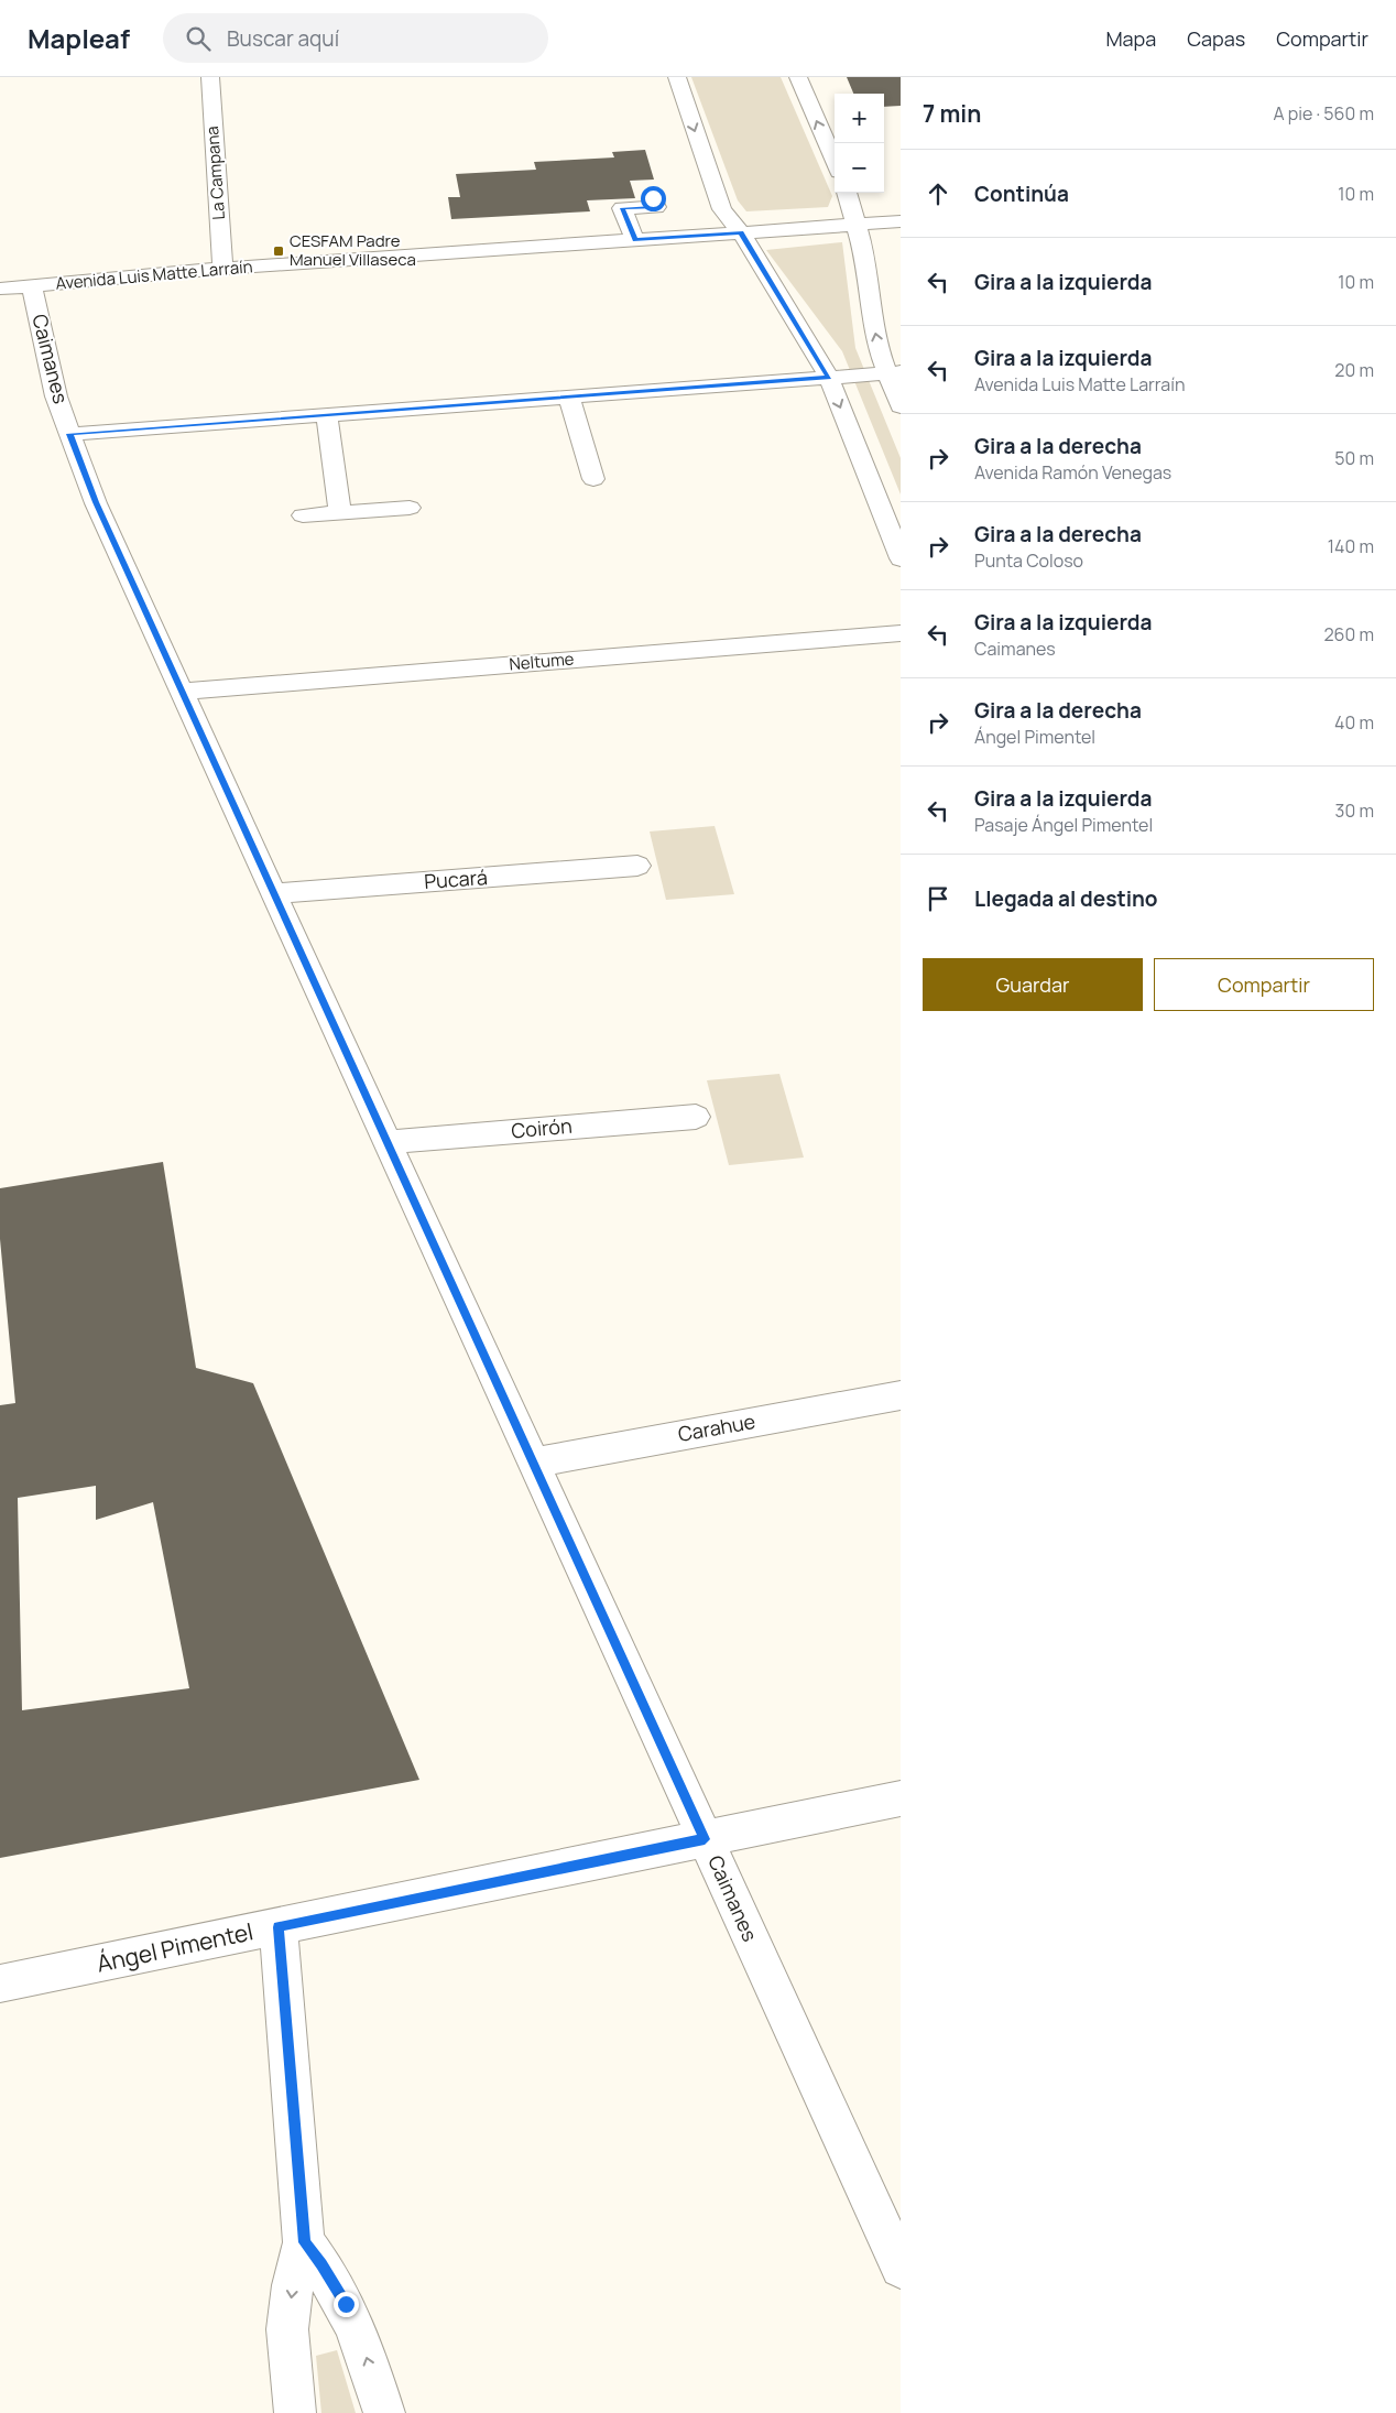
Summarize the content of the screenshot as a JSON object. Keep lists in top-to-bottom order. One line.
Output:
{"streets":{"street":["La Campana","Avenida Luis Matte Larraín","Caimanes","Neltume","Pucará","Coirón","Carahue","Ángel Pimentel"]},"crossings":[["La Campana","Avenida Luis Matte Larraín"],["Avenida Luis Matte Larraín","Caimanes"],["Caimanes","Neltume"],["Caimanes","Pucará"],["Caimanes","Coirón"],["Caimanes","Carahue"],["Caimanes","Ángel Pimentel"]],"places":{"transit":["CESFAM Padre Manuel Villaseca"]},"page":{"header":"Mapleaf","search":"Buscar aquí","nav":["Mapa","Capas","Compartir"],"heading":["7 min","A pie · 560 m"],"map_buttons":["+","−"],"list":[["Continúa","10 m"],["Gira a la izquierda","10 m"],["Gira a la izquierda","Avenida Luis Matte Larraín","20 m"],["Gira a la derecha","Avenida Ramón Venegas","50 m"],["Gira a la derecha","Punta Coloso","140 m"],["Gira a la izquierda","Caimanes","260 m"],["Gira a la derecha","Ángel Pimentel","40 m"],["Gira a la izquierda","Pasaje Ángel Pimentel","30 m"],"Llegada al destino"],"buttons":["Guardar","Compartir"]}}
